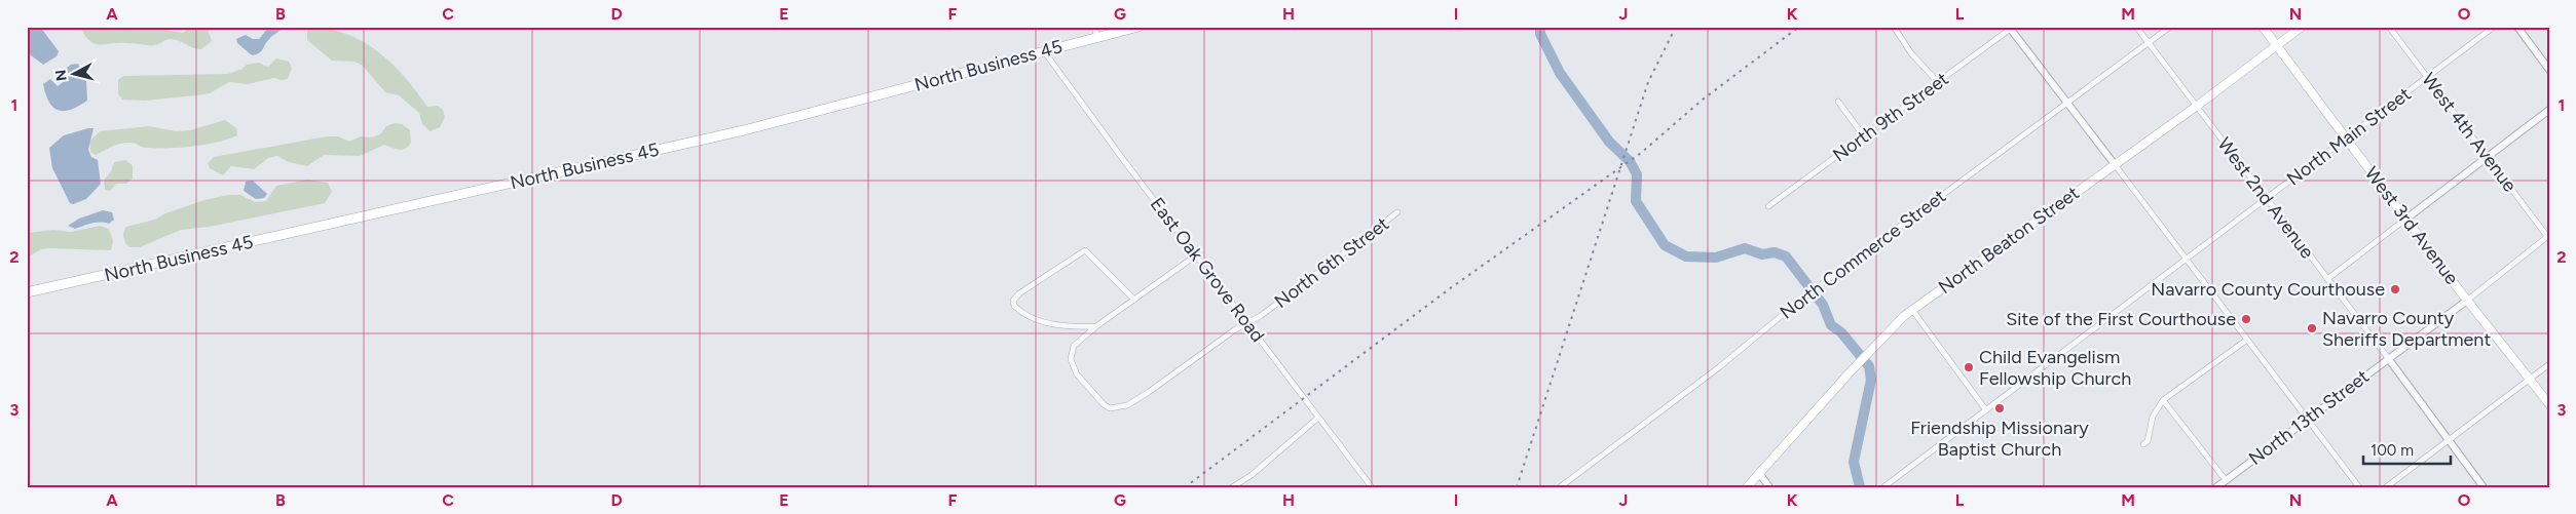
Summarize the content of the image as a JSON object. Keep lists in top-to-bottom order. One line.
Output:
{"streets":{"main road":["North Business 45","West 3rd Avenue","North Beaton Street"],"street":["North 9th Street","West 4th Avenue","North Main Street","West 2nd Avenue","North Commerce Street","North 6th Street","East Oak Grove Road","North 13th Street"]},"crossings":[["North Business 45","East Oak Grove Road"],["West 4th Avenue","North Main Street"],["West 4th Avenue","North 13th Street"],["North Main Street","West 2nd Avenue"],["North Main Street","West 3rd Avenue"],["West 2nd Avenue","North Beaton Street"],["West 2nd Avenue","North Commerce Street"],["West 2nd Avenue","North 13th Street"],["West 3rd Avenue","North Beaton Street"],["West 3rd Avenue","North 13th Street"],["North 6th Street","East Oak Grove Road"]],"places":["Navarro County Courthouse","Site of the First Courthouse","Navarro County Sheriffs Department","Child Evangelism Fellowship Church","Friendship Missionary Baptist Church"],"scale_bar":"100 m","north":"left","grid":{"columns":["A","B","C","D","E","F","G","H","I","J","K","L","M","N","O"],"rows":["1","2","3"]}}
